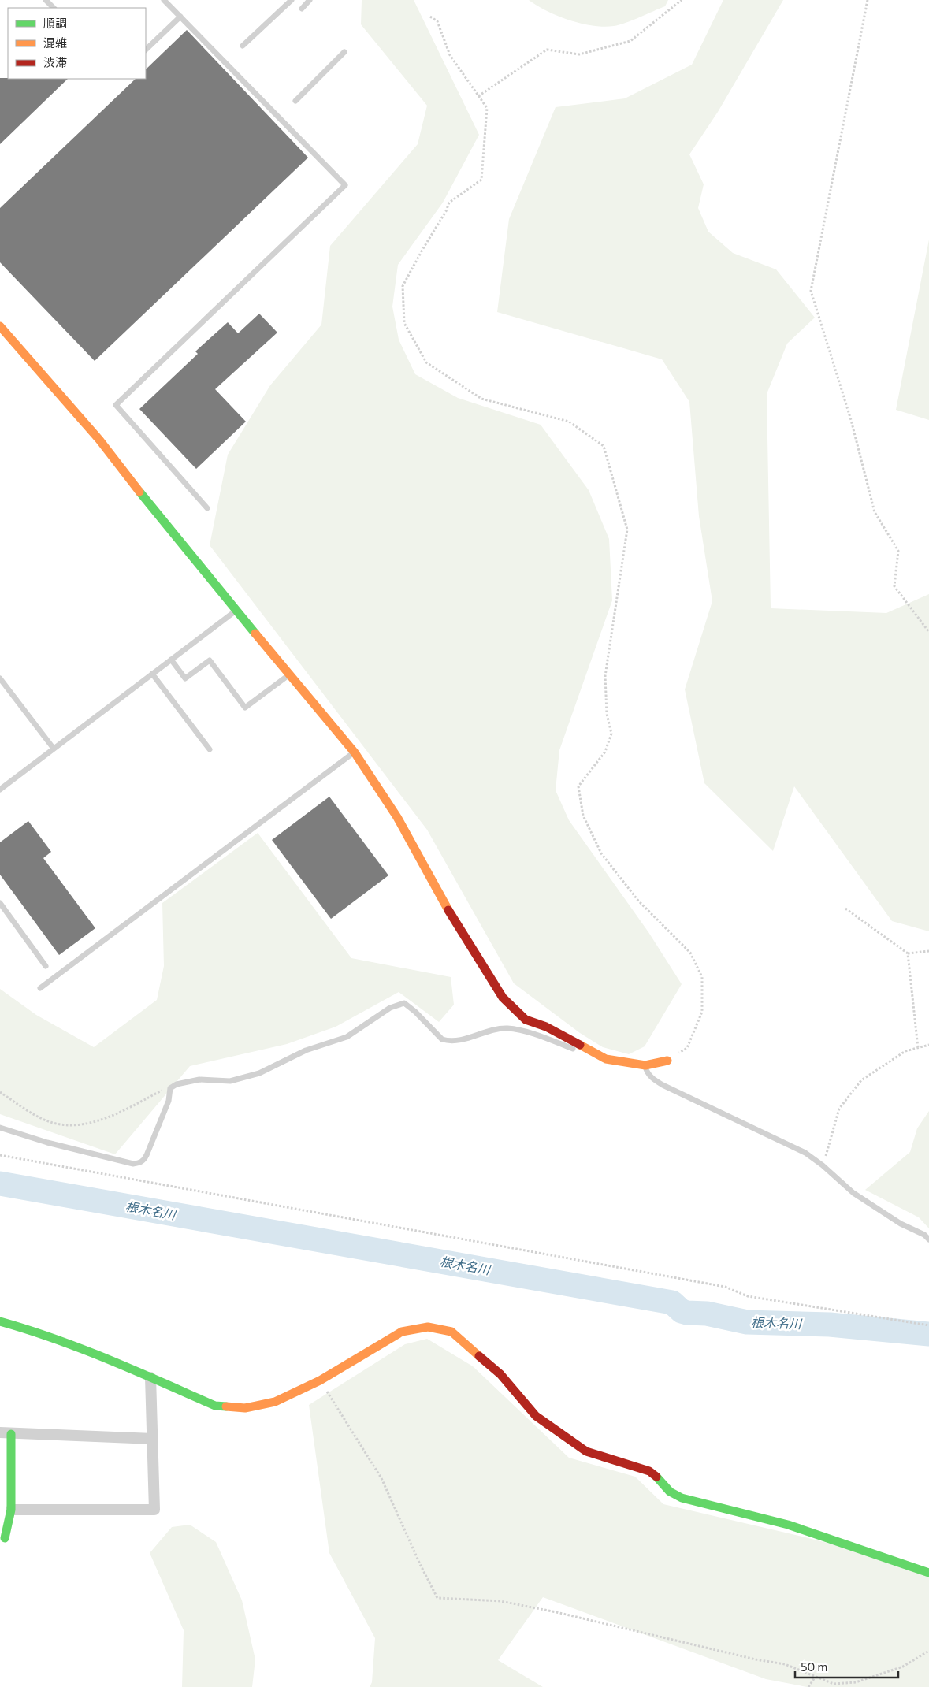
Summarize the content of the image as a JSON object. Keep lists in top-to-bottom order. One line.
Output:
{"water":["根木名川"],"legend":["順調","混雑","渋滞"],"scale_bar":"50 m"}
